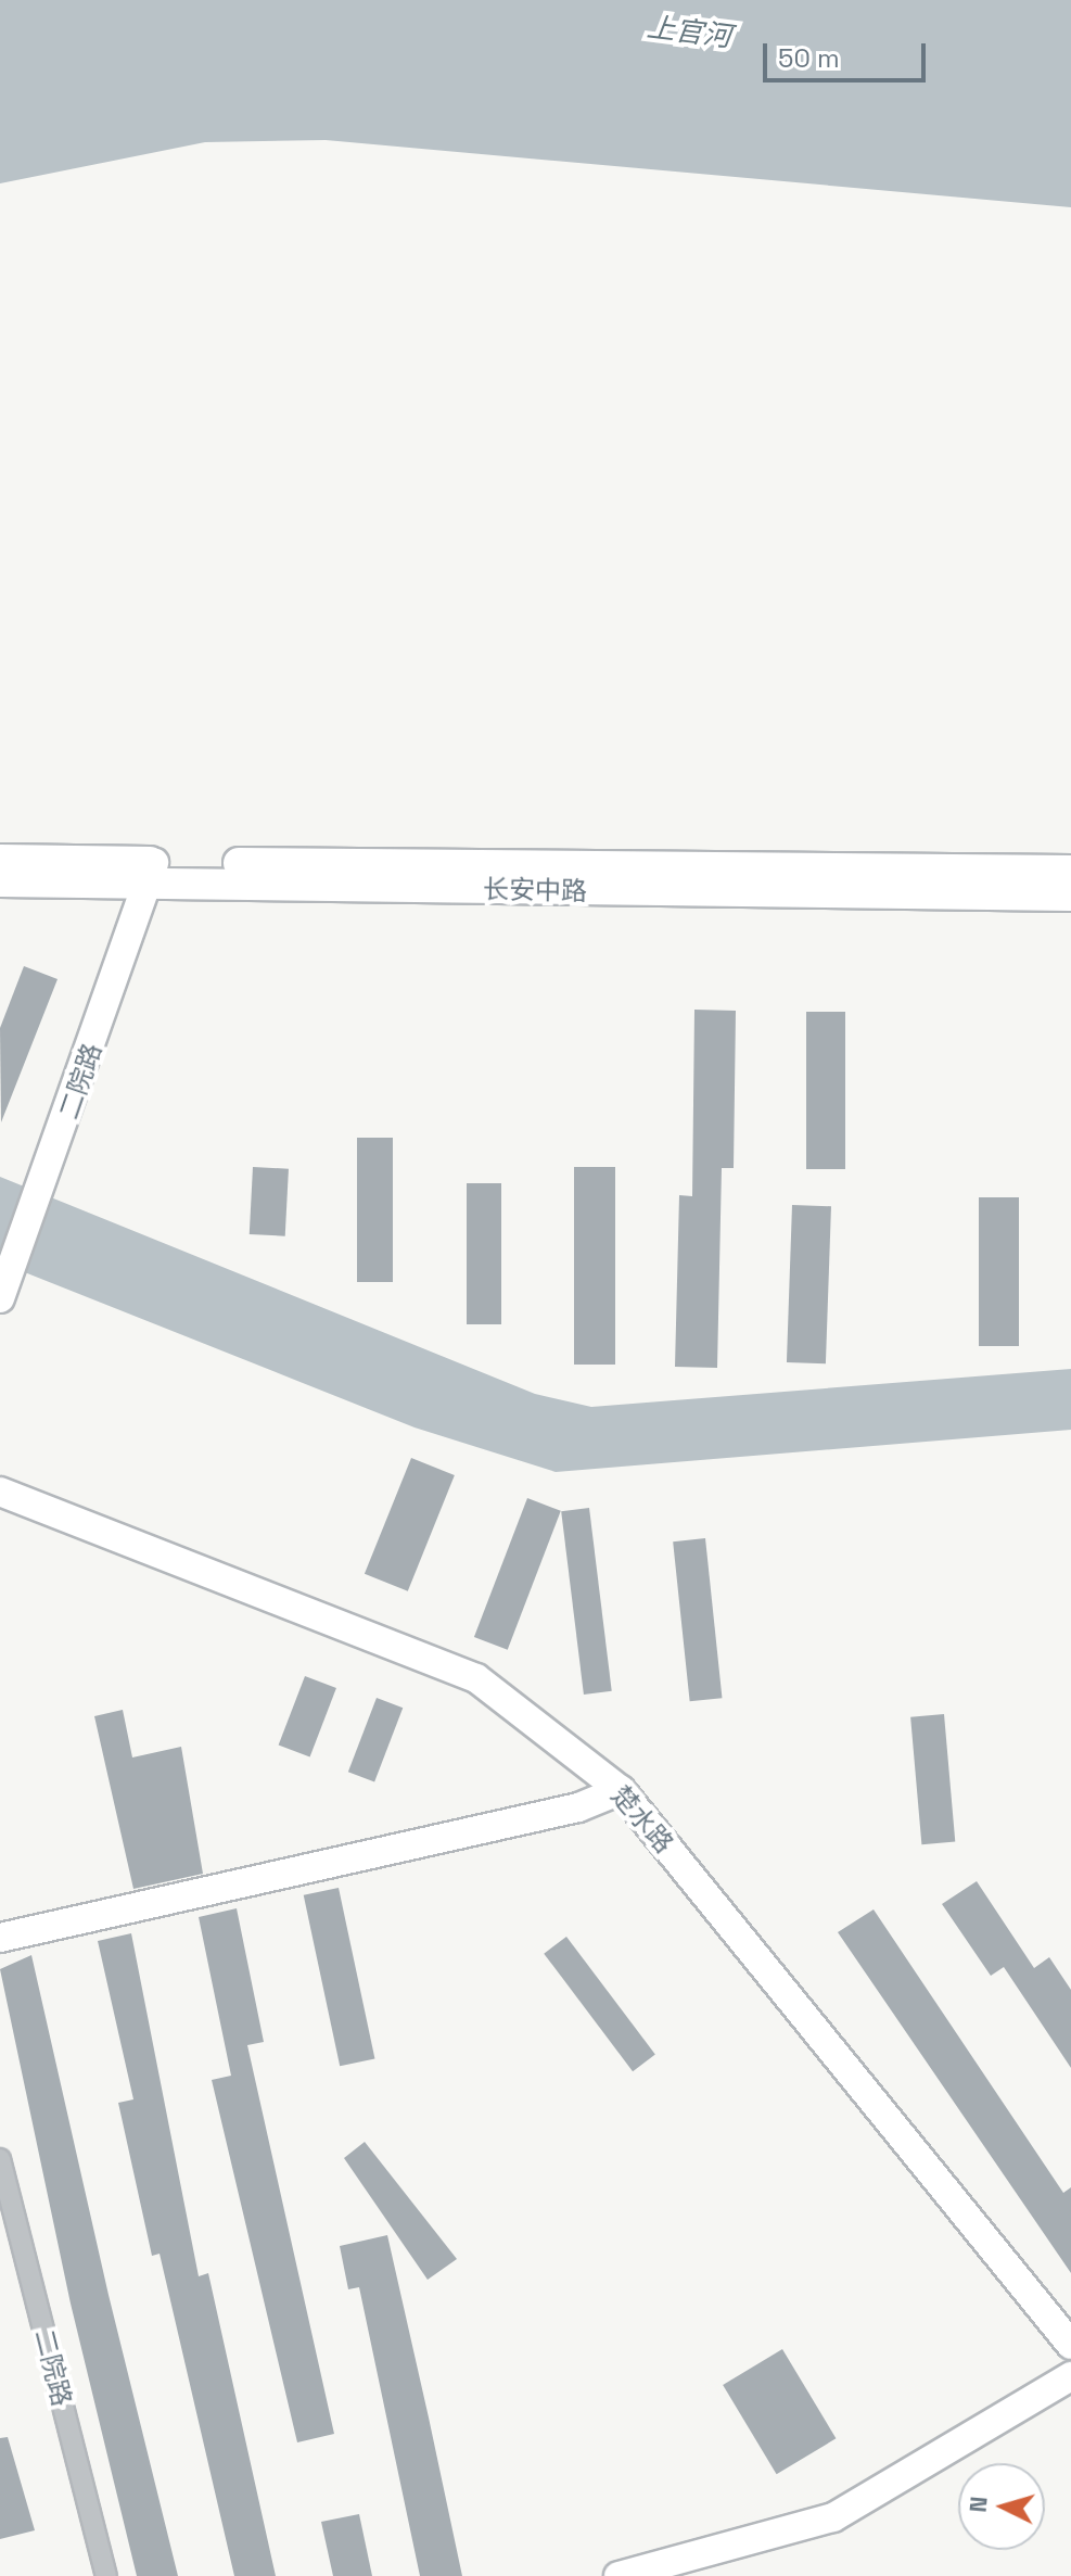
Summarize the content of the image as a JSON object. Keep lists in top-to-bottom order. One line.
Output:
{"streets":{"main road":["长安中路"],"street":["二院路","楚水路"]},"crossings":[["长安中路","二院路"]],"water":["上官河"],"scale_bar":"50 m","north":"left"}
